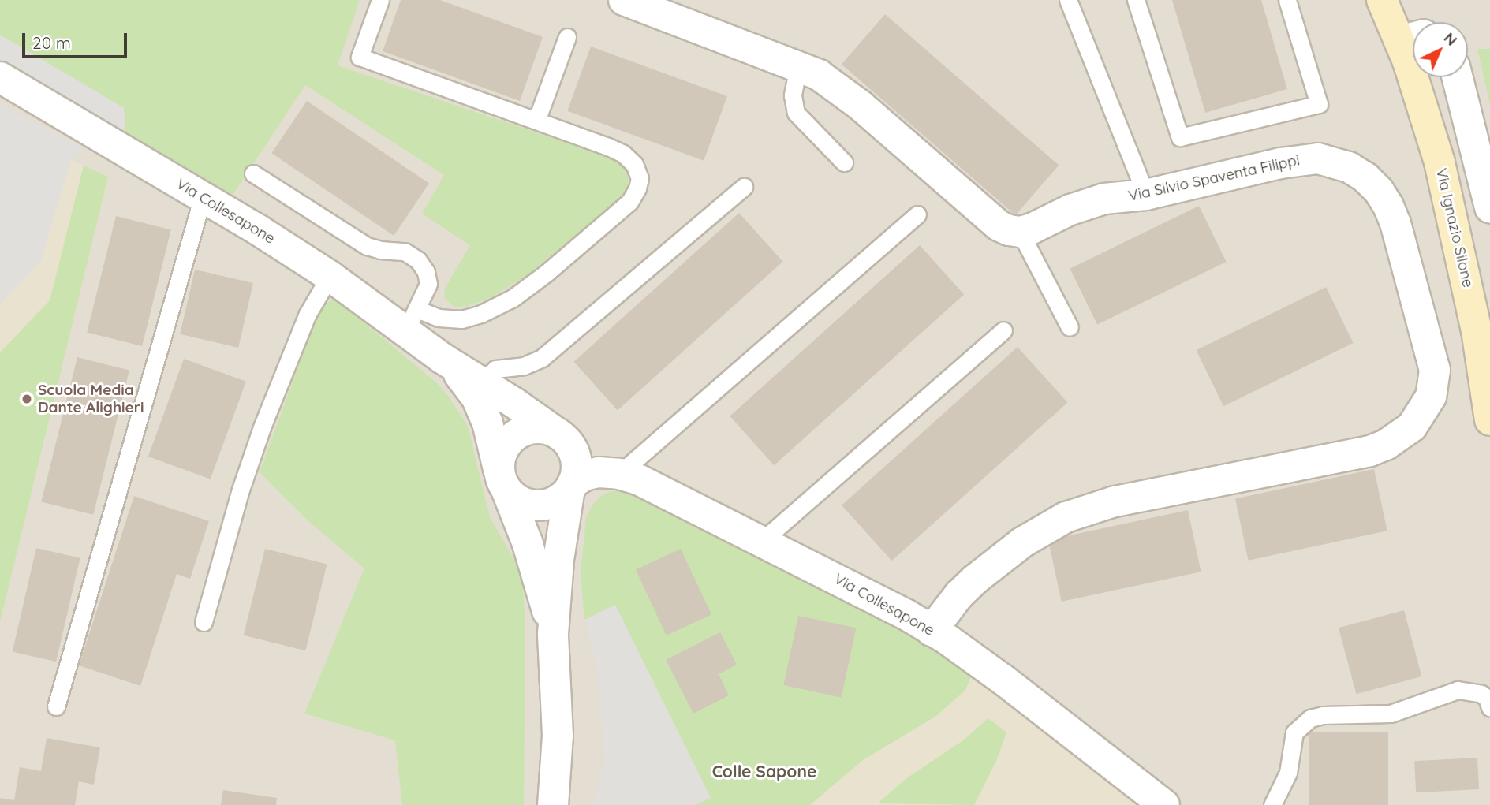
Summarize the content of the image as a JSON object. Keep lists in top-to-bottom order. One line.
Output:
{"streets":{"street":["Via Silvio Spaventa Filippi","Via Collesapone","Via Ignazio Silone"]},"crossings":[["Via Silvio Spaventa Filippi","Via Collesapone"]],"districts":["Colle Sapone"],"places":["Scuola Media Dante Alighieri"],"scale_bar":"20 m","north":"top right"}
